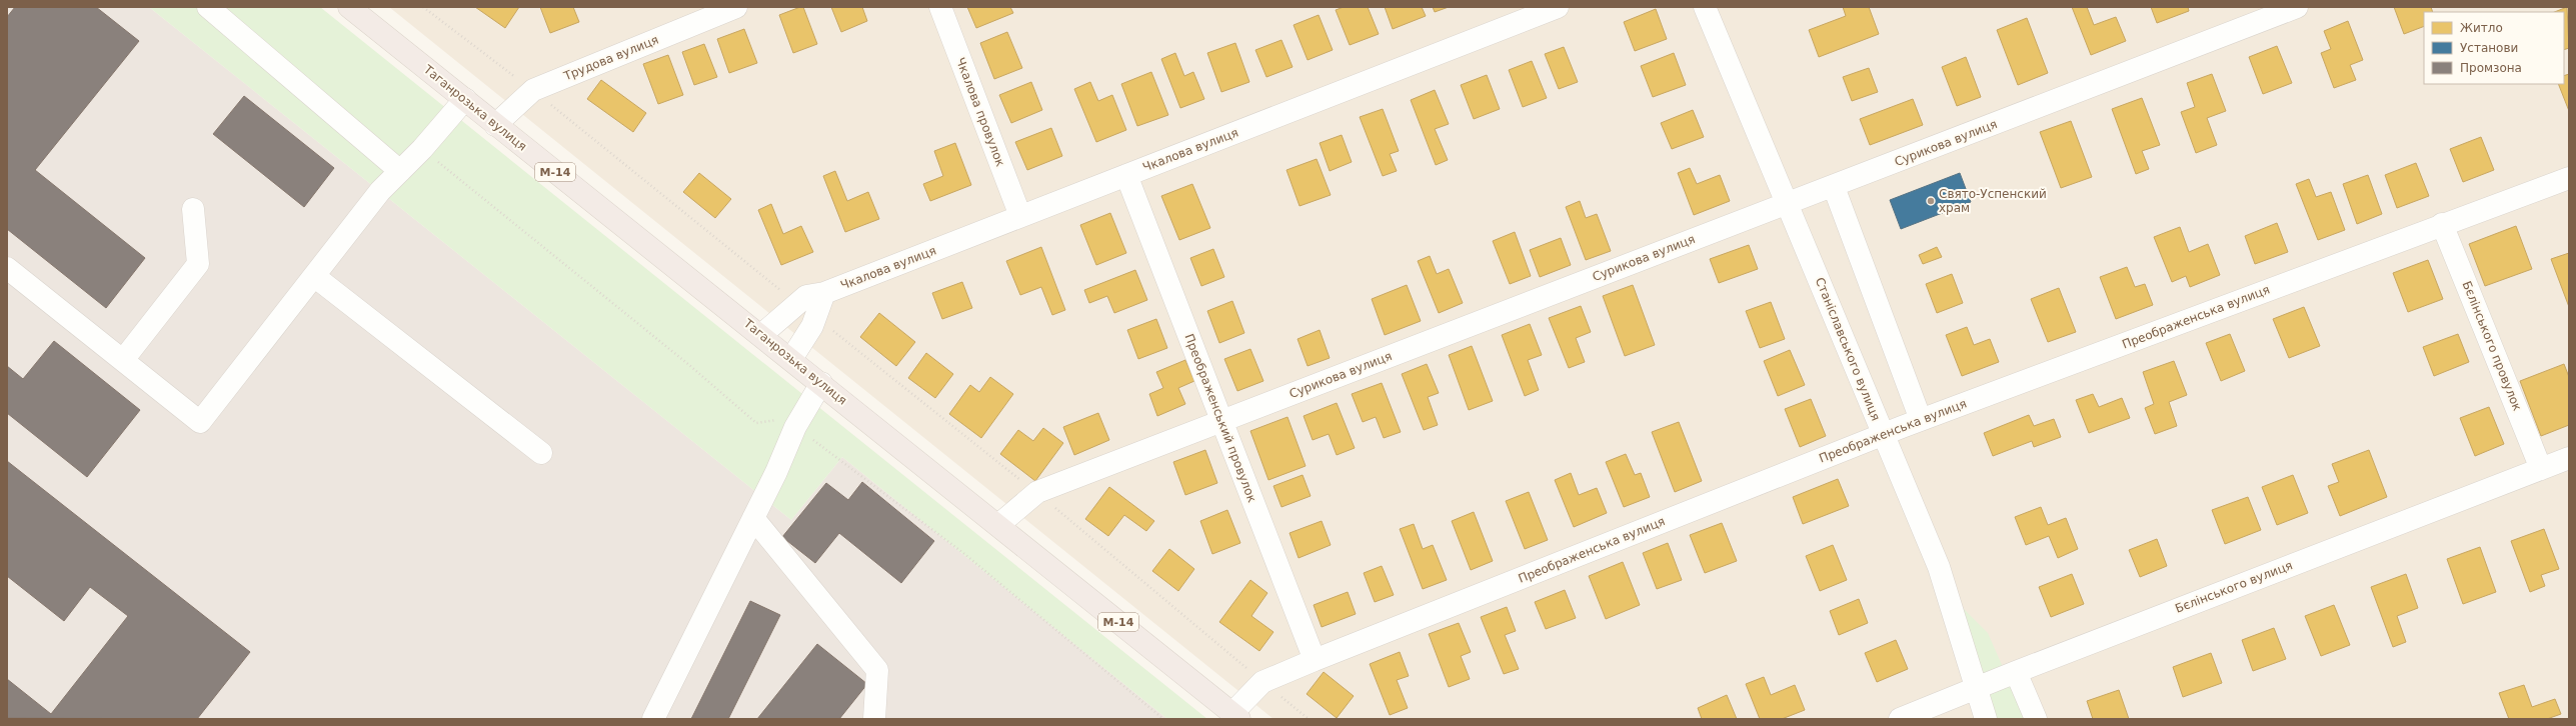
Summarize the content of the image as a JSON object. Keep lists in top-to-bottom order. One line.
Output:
{"streets":{"highway":["Таганрозька вулиця","М-14"],"street":["Трудова вулиця","Чкалова провулок","Сурикова вулиця","Чкалова вулиця","Преображенська вулиця","Бєлінського провулок","Станіславського вулиця","Преображенський провулок","Бєлінського вулиця"]},"crossings":[["Трудова вулиця","Таганрозька вулиця"],["Таганрозька вулиця","Сурикова вулиця"],["Таганрозька вулиця","Чкалова вулиця"],["Таганрозька вулиця","Преображенська вулиця"],["Чкалова провулок","Чкалова вулиця"],["Сурикова вулиця","Станіславського вулиця"],["Сурикова вулиця","Преображенський провулок"],["Чкалова вулиця","Преображенський провулок"],["Преображенська вулиця","Бєлінського провулок"],["Преображенська вулиця","Станіславського вулиця"],["Преображенська вулиця","Преображенський провулок"],["Бєлінського провулок","Бєлінського вулиця"],["Станіславського вулиця","Бєлінського вулиця"]],"places":["Свято-Успенский храм"],"legend":["Житло","Установи","Промзона"]}
